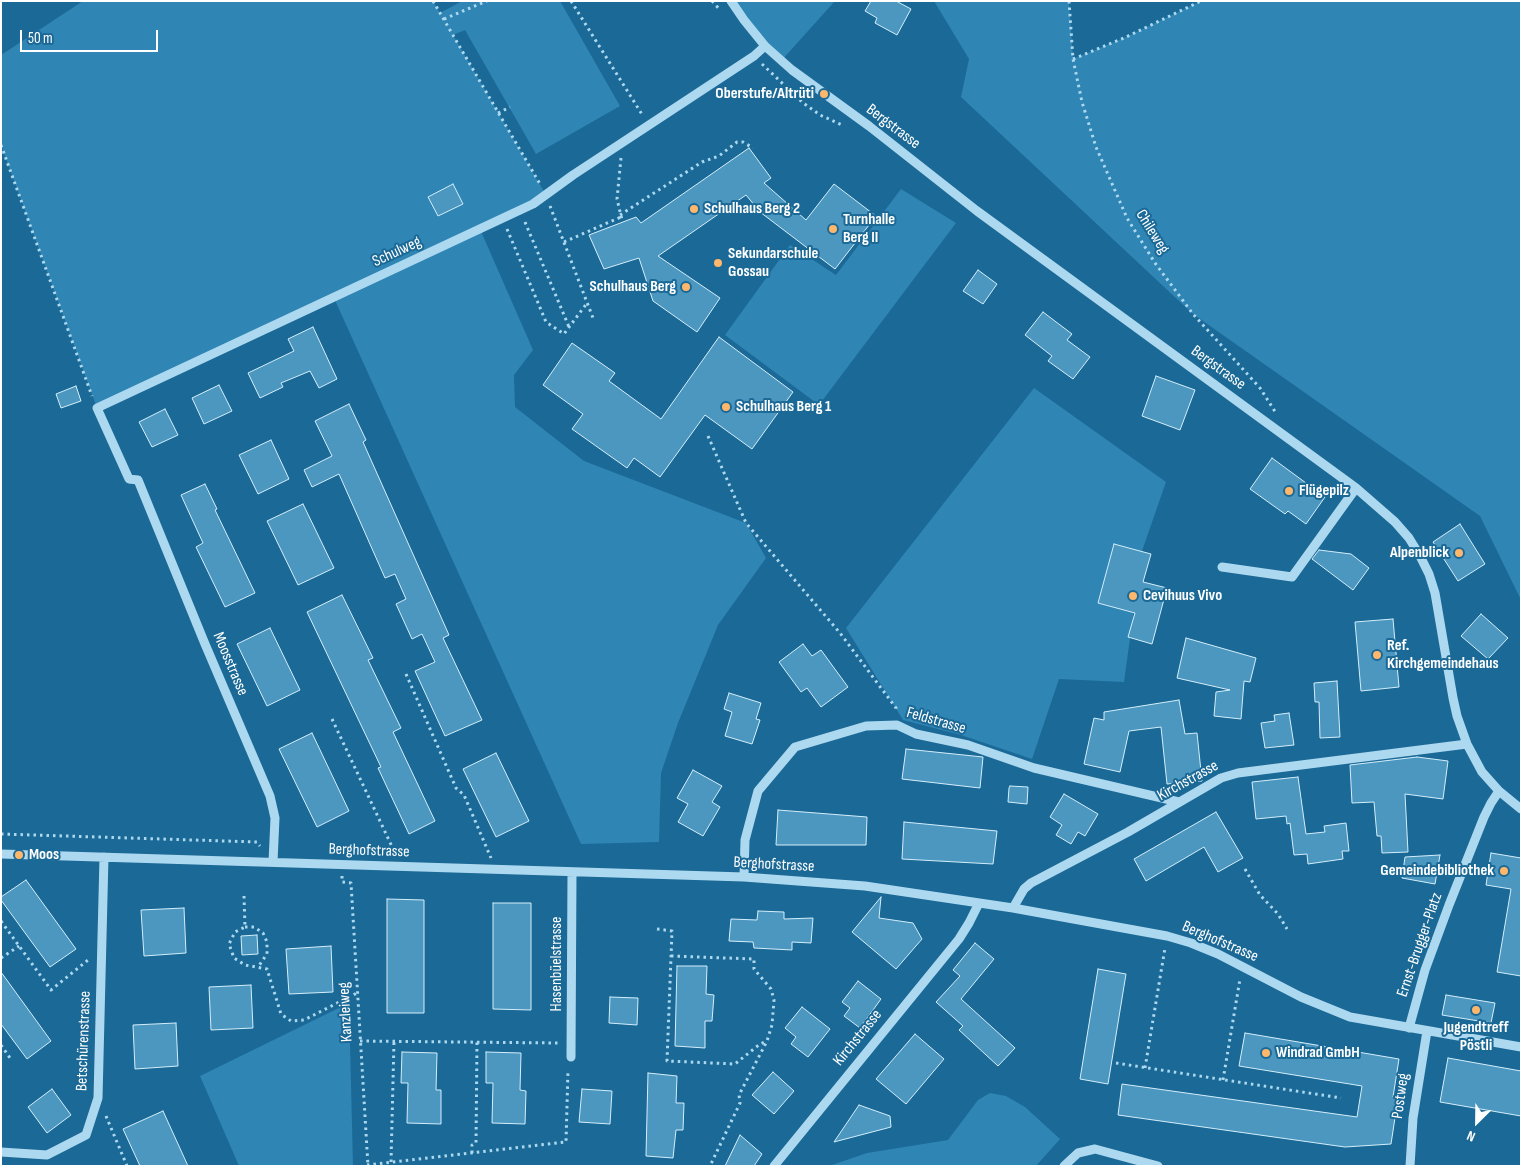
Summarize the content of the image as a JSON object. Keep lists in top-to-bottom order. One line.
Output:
{"streets":{"street":["Bergstrasse","Schulweg","Moosstrasse","Feldstrasse","Kirchstrasse","Berghofstrasse","Ernst-Brugger-Platz","Hasenbüelstrasse","Betschürenstrasse","Postweg"],"path":["Chileweg","Kanzleiweg"]},"crossings":[["Bergstrasse","Schulweg"],["Bergstrasse","Kirchstrasse"],["Bergstrasse","Ernst-Brugger-Platz"],["Schulweg","Moosstrasse"],["Moosstrasse","Berghofstrasse"],["Feldstrasse","Kirchstrasse"],["Feldstrasse","Berghofstrasse"],["Kirchstrasse","Berghofstrasse"],["Berghofstrasse","Ernst-Brugger-Platz"],["Berghofstrasse","Hasenbüelstrasse"],["Berghofstrasse","Kanzleiweg"],["Berghofstrasse","Betschürenstrasse"],["Berghofstrasse","Postweg"]],"places":["Oberstufe/Altrüti","Schulhaus Berg 2","Turnhalle Berg II","Sekundarschule Gossau","Schulhaus Berg","Schulhaus Berg 1","Flügepilz","Alpenblick","Cevihuus Vivo","Ref. Kirchgemeindehaus","Moos","Gemeindebibliothek","Jugendtreff Pöstli","Windrad GmbH"],"scale_bar":"50 m","north":"bottom left"}
